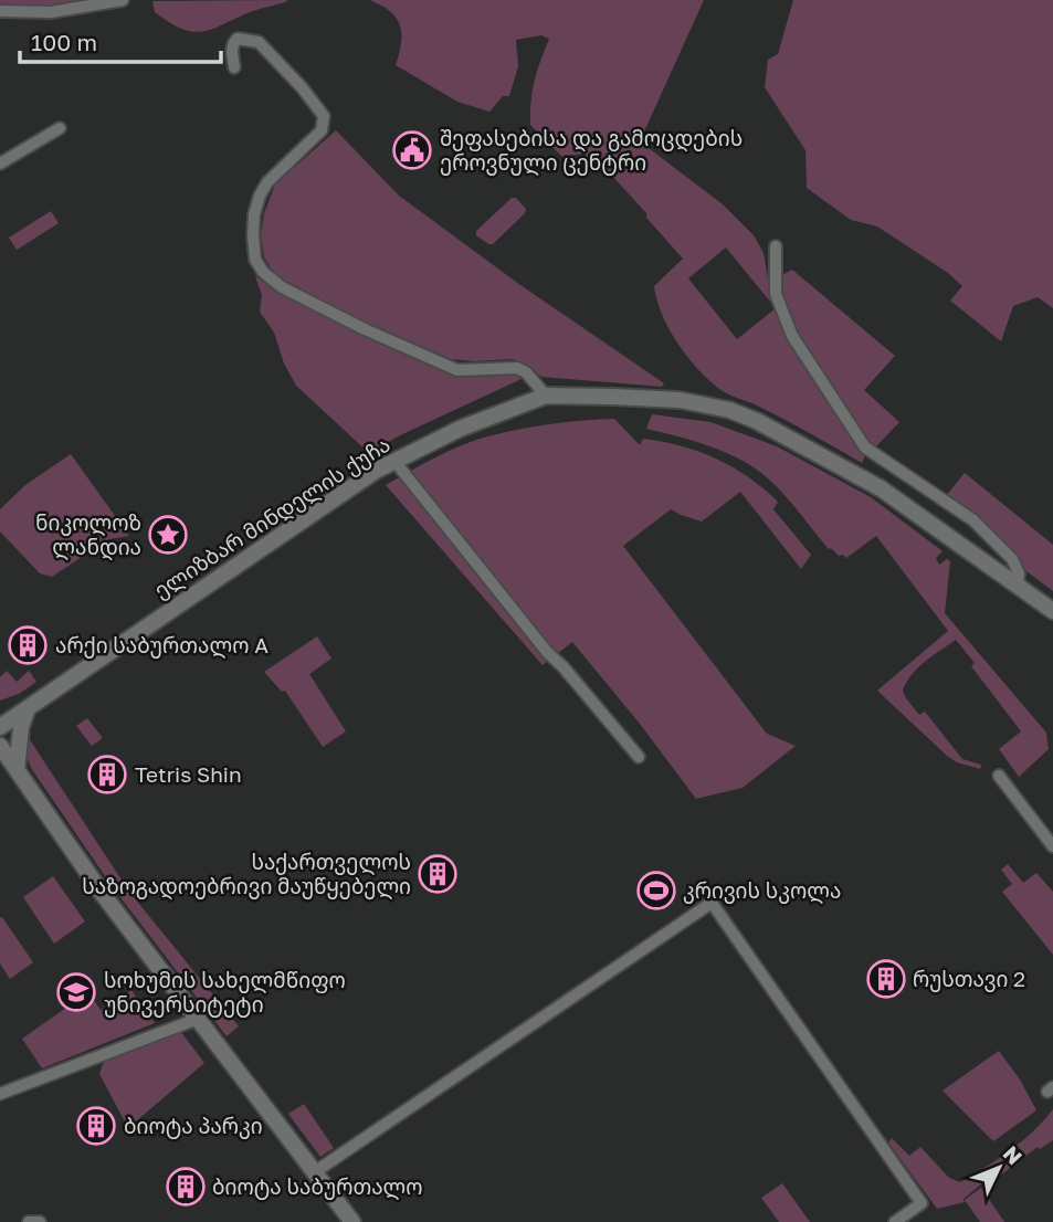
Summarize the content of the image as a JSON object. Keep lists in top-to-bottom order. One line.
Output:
{"streets":{"street":["ელიზბარ მინდელის ქუჩა"]},"places":{"public building":["შეფასებისა და გამოცდების ეროვნული ცენტრი"],"place":["ნიკოლოზ ლანდია"],"building":["არქი საბურთალო A","Tetris Shin","საქართველოს საზოგადოებრივი მაუწყებელი","რუსთავი 2","ბიოტა პარკი","ბიოტა საბურთალო"],"sports":["კრივის სკოლა"],"school or university":["სოხუმის სახელმწიფო უნივერსიტეტი"]},"scale_bar":"100 m","north":"top right"}
